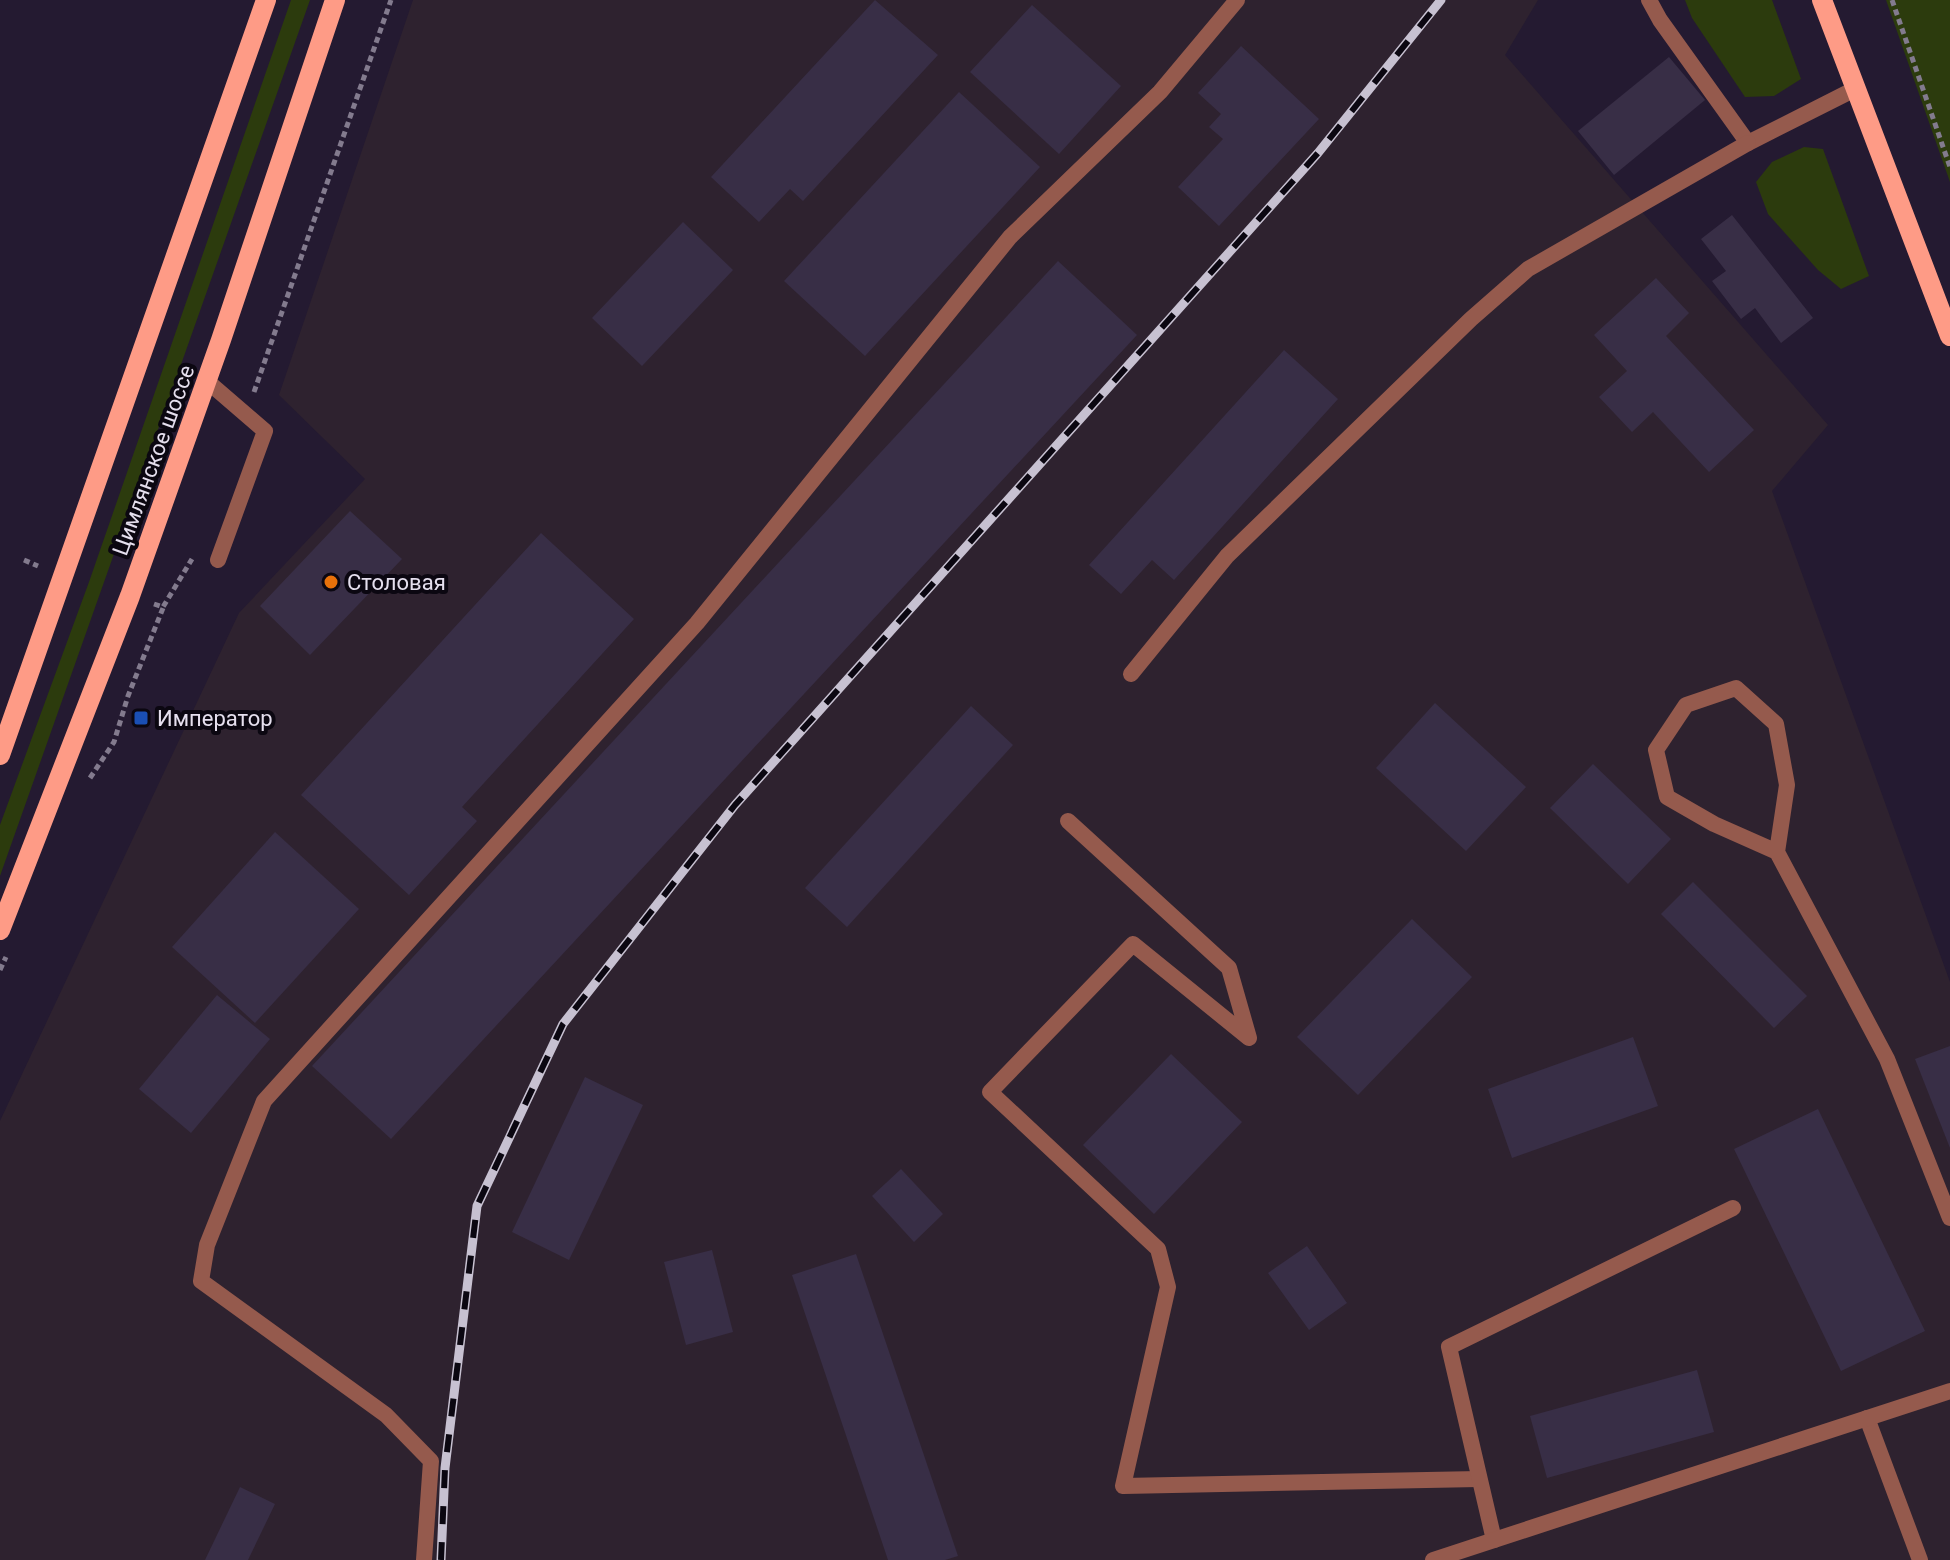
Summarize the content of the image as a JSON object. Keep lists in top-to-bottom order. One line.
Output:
{"streets":{"main road":["Цимлянское шоссе"]},"places":{"other":["Столовая"],"transit":["Император"]}}
